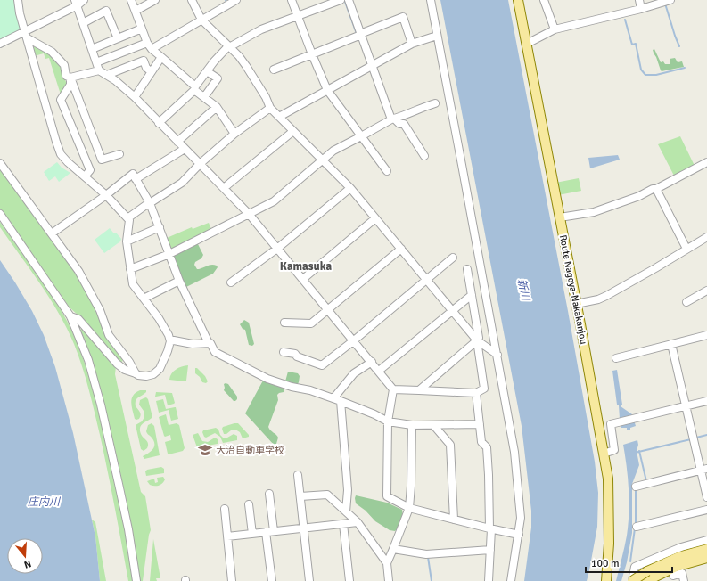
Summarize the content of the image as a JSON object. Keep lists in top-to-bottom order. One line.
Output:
{"streets":{"main road":["Route Nagoya-Nakakanjou"]},"districts":["Kamasuka"],"water":["新川","庄内川"],"places":{"school or university":["大治自動車学校"]},"scale_bar":"100 m","north":"bottom"}
